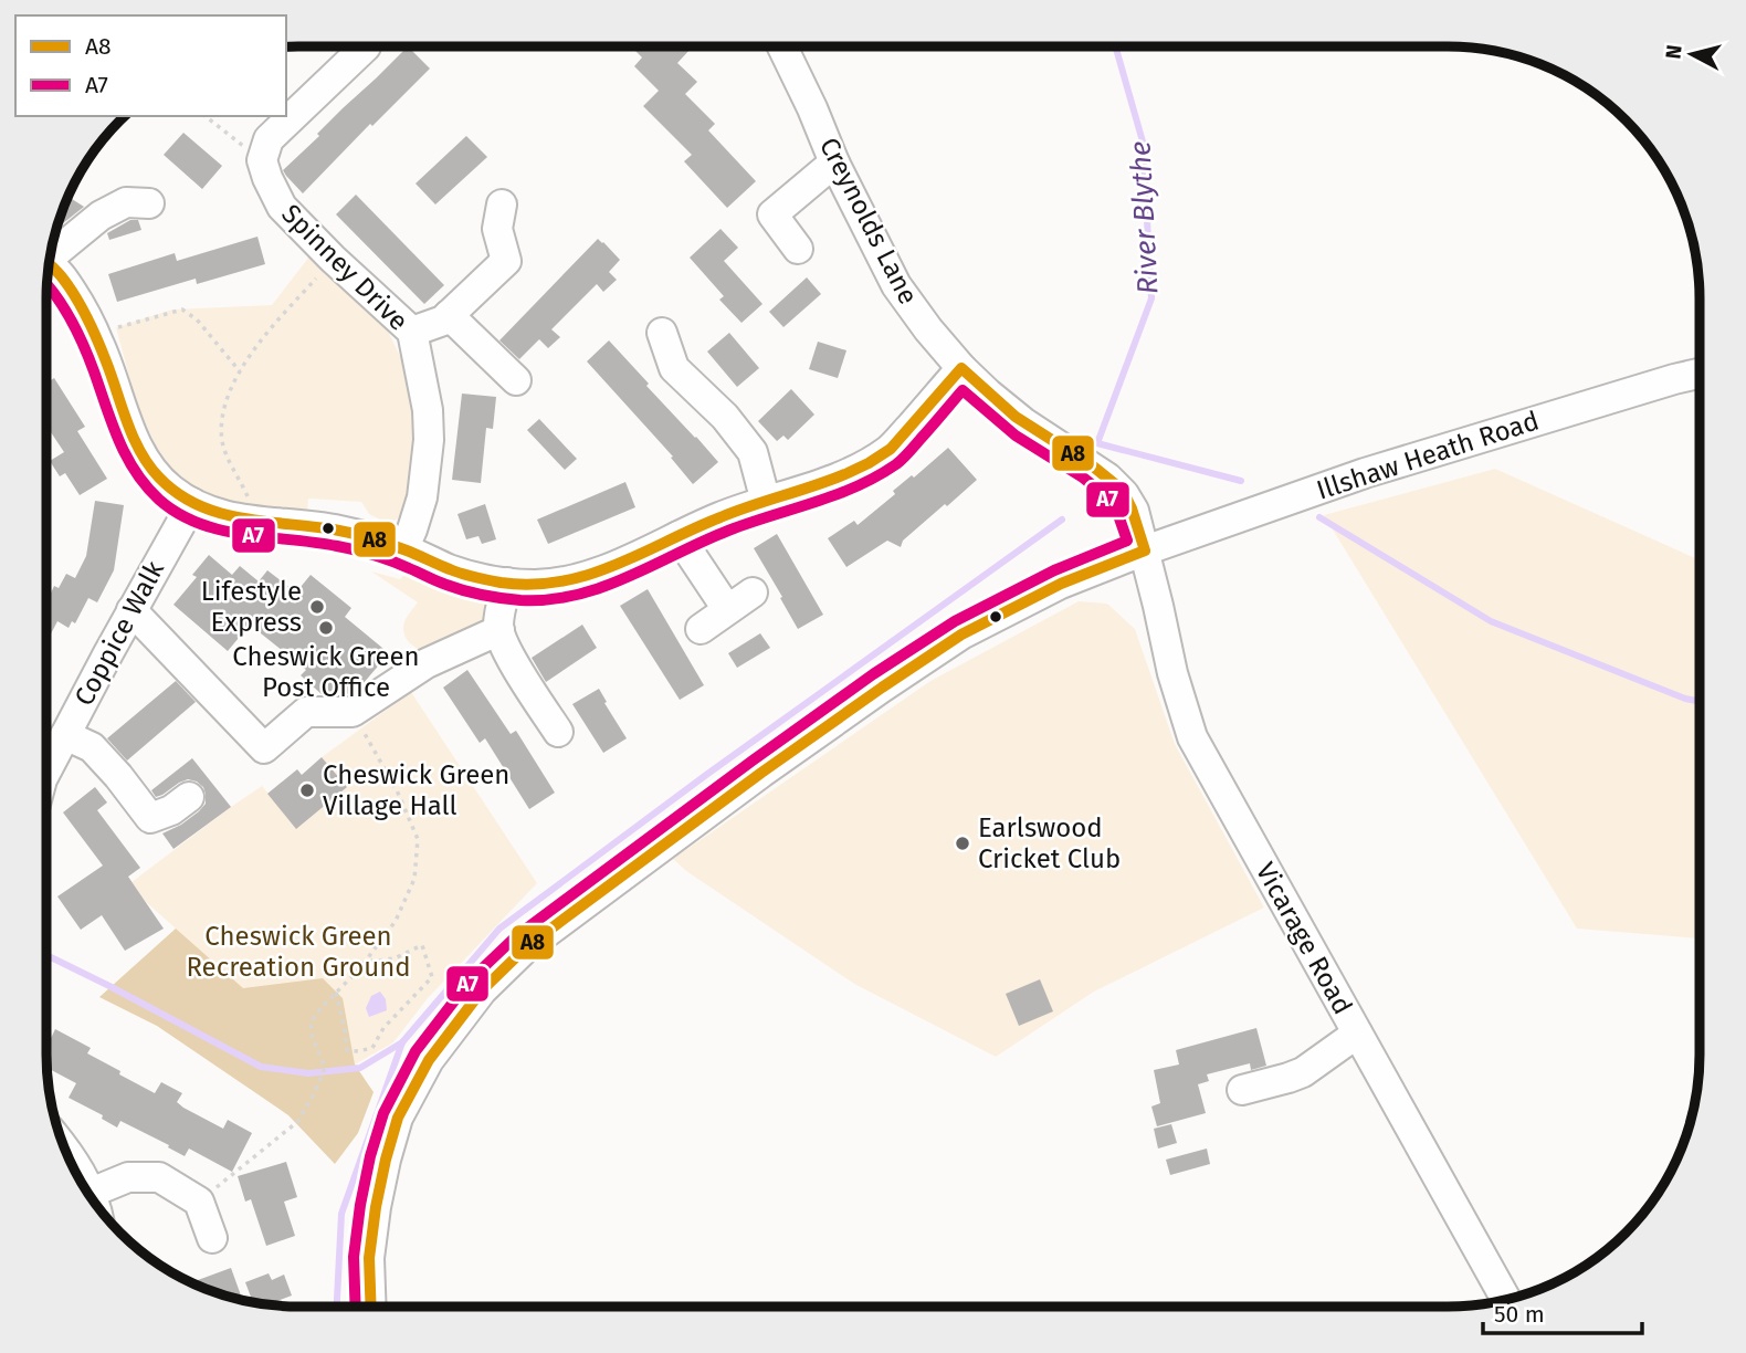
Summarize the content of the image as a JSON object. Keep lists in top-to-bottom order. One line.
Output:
{"streets":{"street":["Creynolds Lane","Spinney Drive","Illshaw Heath Road","Coppice Walk","Vicarage Road"]},"crossings":[["Creynolds Lane","Illshaw Heath Road"],["Creynolds Lane","Vicarage Road"],["Illshaw Heath Road","Vicarage Road"]],"water":["River Blythe"],"parks":["Cheswick Green Recreation Ground"],"places":["Lifestyle Express","Cheswick Green Post Office","Cheswick Green Village Hall","Earlswood Cricket Club"],"lines":["transit line A8","transit line A7"],"legend":["A8","A7"],"scale_bar":"50 m","north":"left"}
